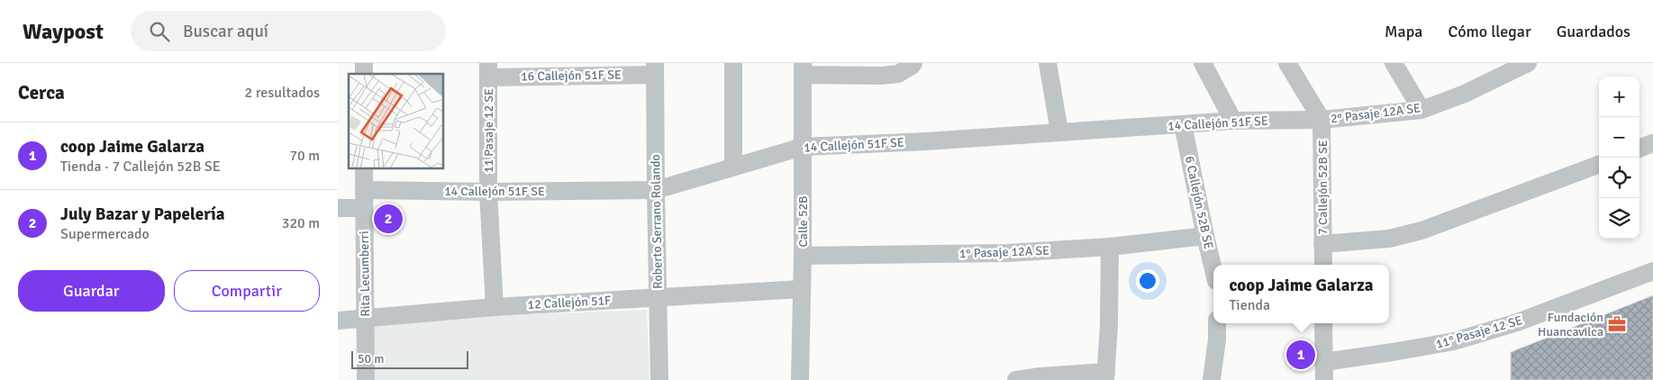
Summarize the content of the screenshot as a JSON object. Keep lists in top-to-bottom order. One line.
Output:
{"streets":{"street":["16 Callejón 51F SE","2° Pasaje 12A SE","14 Callejón 51F SE","11 Pasaje 12 SE","7 Callejón 52B SE","6 Callejón 52B SE","Roberto Serrano Rolando","Calle 52B","1° Pasaje 12A SE","Rita Lecumberri","12 Callejón 51F","11° Pasaje 12 SE"]},"crossings":[["16 Callejón 51F SE","11 Pasaje 12 SE"],["16 Callejón 51F SE","Roberto Serrano Rolando"],["2° Pasaje 12A SE","14 Callejón 51F SE"],["2° Pasaje 12A SE","7 Callejón 52B SE"],["14 Callejón 51F SE","11 Pasaje 12 SE"],["14 Callejón 51F SE","7 Callejón 52B SE"],["14 Callejón 51F SE","6 Callejón 52B SE"],["14 Callejón 51F SE","Roberto Serrano Rolando"],["14 Callejón 51F SE","Calle 52B"],["14 Callejón 51F SE","Rita Lecumberri"],["11 Pasaje 12 SE","12 Callejón 51F"],["6 Callejón 52B SE","1° Pasaje 12A SE"],["Roberto Serrano Rolando","12 Callejón 51F"],["Calle 52B","1° Pasaje 12A SE"],["Calle 52B","12 Callejón 51F"],["Rita Lecumberri","12 Callejón 51F"]],"places":{"office":["Fundación Huancavilca"]},"scale_bar":"50 m","page":{"header":"Waypost","search":"Buscar aquí","nav":["Mapa","Cómo llegar","Guardados"],"heading":["Cerca","2 resultados"],"map_buttons":["+","−"],"list":[{"mark":"1","name":"coop Jaime Galarza","note":"Tienda · 7 Callejón 52B SE","value":"70 m"},{"mark":"2","name":"July Bazar y Papelería","note":"Supermercado","value":"320 m"}],"pins":["2","1"],"buttons":["Guardar","Compartir"],"popup":["coop Jaime Galarza","Tienda"],"scale":"50 m"}}
